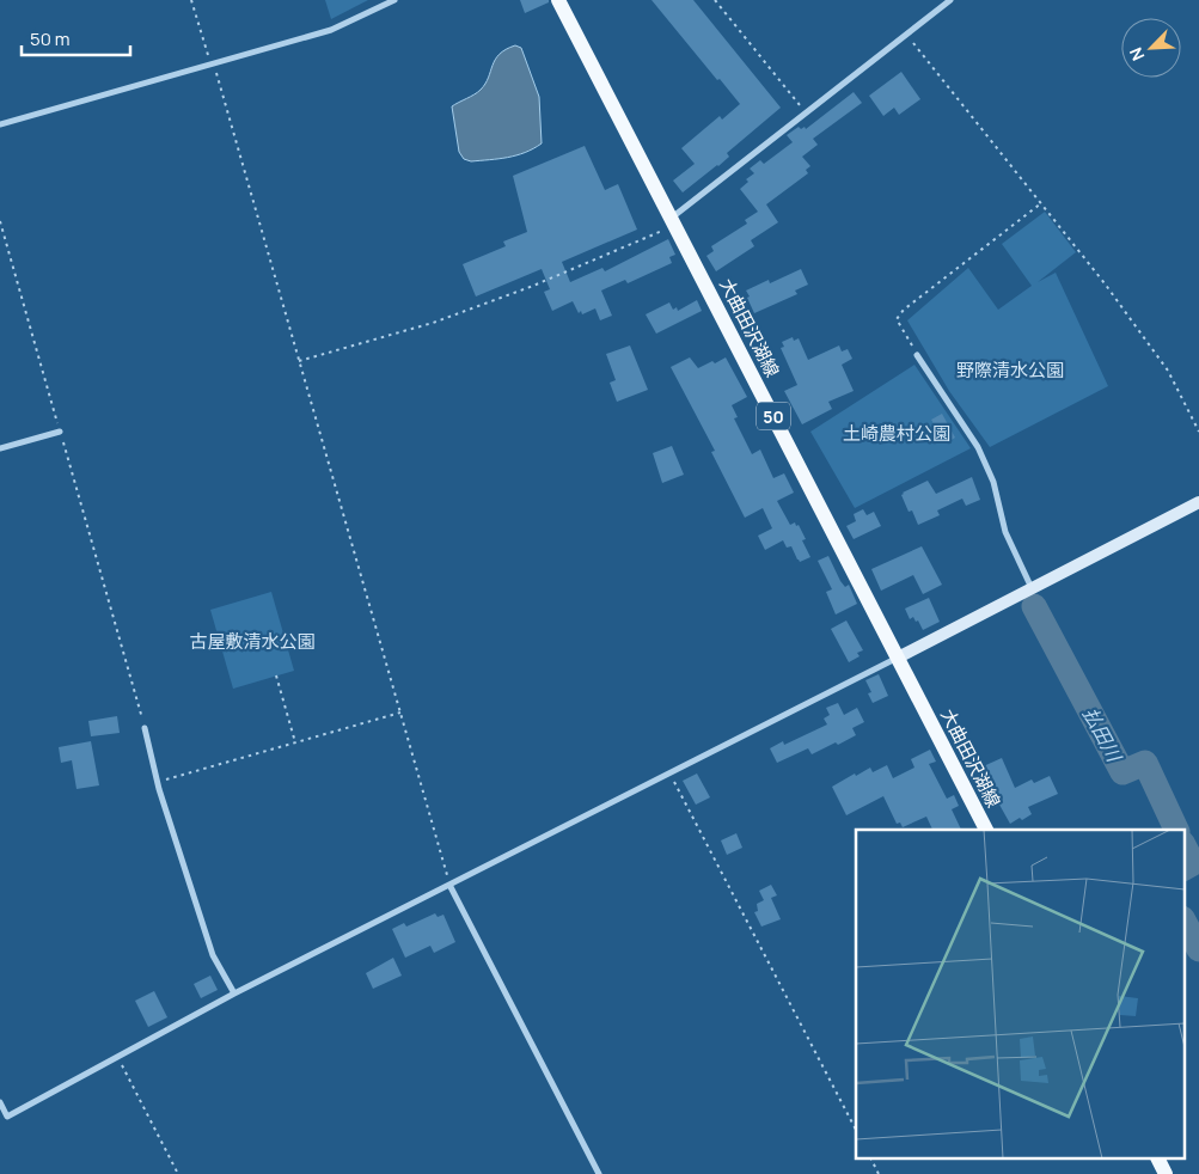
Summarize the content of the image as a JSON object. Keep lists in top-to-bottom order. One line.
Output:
{"streets":{"main road":["大曲田沢湖線","50"]},"water":["払田川"],"parks":["野際清水公園","土崎農村公園","古屋敷清水公園"],"scale_bar":"50 m","north":"bottom left"}
